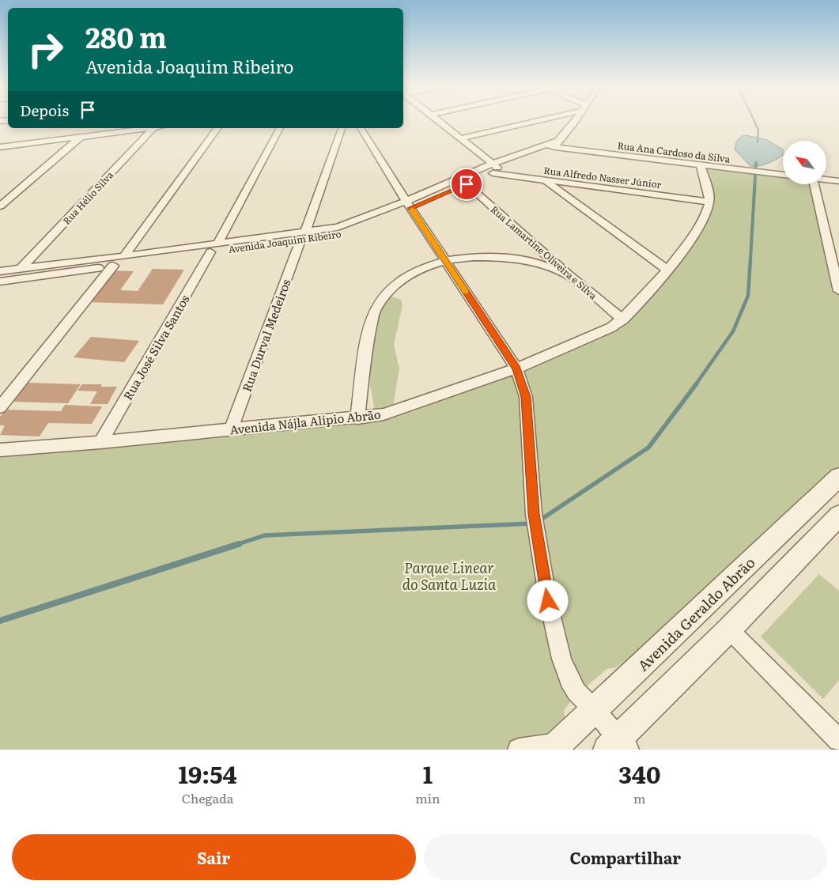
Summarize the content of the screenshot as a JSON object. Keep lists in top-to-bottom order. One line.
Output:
{"streets":{"street":["Rua Ana Cardoso da Silva","Rua Alfredo Nasser Júnior","Rua Hélio Silva","Avenida Joaquim Ribeiro","Rua Lamartine Oliveira e Silva","Rua Durval Medeiros","Rua José Silva Santos","Avenida Nájla Alípio Abrão","Avenida Geraldo Abrão"]},"crossings":[["Rua Ana Cardoso da Silva","Avenida Joaquim Ribeiro"],["Rua Alfredo Nasser Júnior","Avenida Joaquim Ribeiro"],["Rua Alfredo Nasser Júnior","Avenida Nájla Alípio Abrão"],["Rua Hélio Silva","Avenida Joaquim Ribeiro"],["Avenida Joaquim Ribeiro","Rua Lamartine Oliveira e Silva"],["Avenida Joaquim Ribeiro","Rua Durval Medeiros"],["Avenida Joaquim Ribeiro","Rua José Silva Santos"],["Rua Lamartine Oliveira e Silva","Avenida Nájla Alípio Abrão"],["Rua Durval Medeiros","Avenida Nájla Alípio Abrão"],["Rua José Silva Santos","Avenida Nájla Alípio Abrão"]],"parks":["Parque Linear do Santa Luzia"],"north":"top left","page":{"turn":["280 m","Avenida Joaquim Ribeiro"],"then":"Depois","eta":["19:54","Chegada","1","min","340","m"],"buttons":["Sair","Compartilhar"]}}
